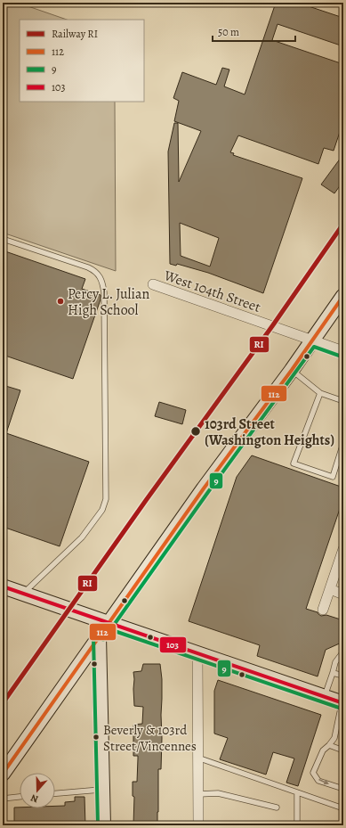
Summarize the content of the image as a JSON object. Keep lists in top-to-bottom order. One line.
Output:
{"streets":{"street":["West 104th Street"]},"places":["Percy L. Julian High School","103rd Street (Washington Heights)","Beverly & 103rd Street/Vincennes"],"lines":["rail line RI","transit line 112","transit line 9","transit line 103"],"legend":["Railway RI","112","9","103"],"scale_bar":"50 m","north":"bottom"}
